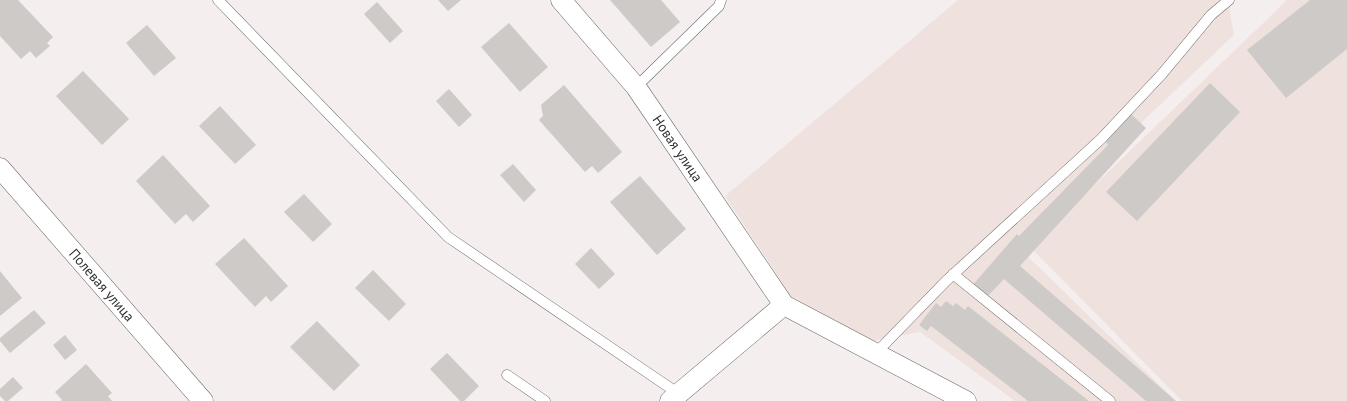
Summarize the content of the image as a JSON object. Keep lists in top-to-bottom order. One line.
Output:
{"streets":{"street":["Новая улица","Полевая улица"]}}
